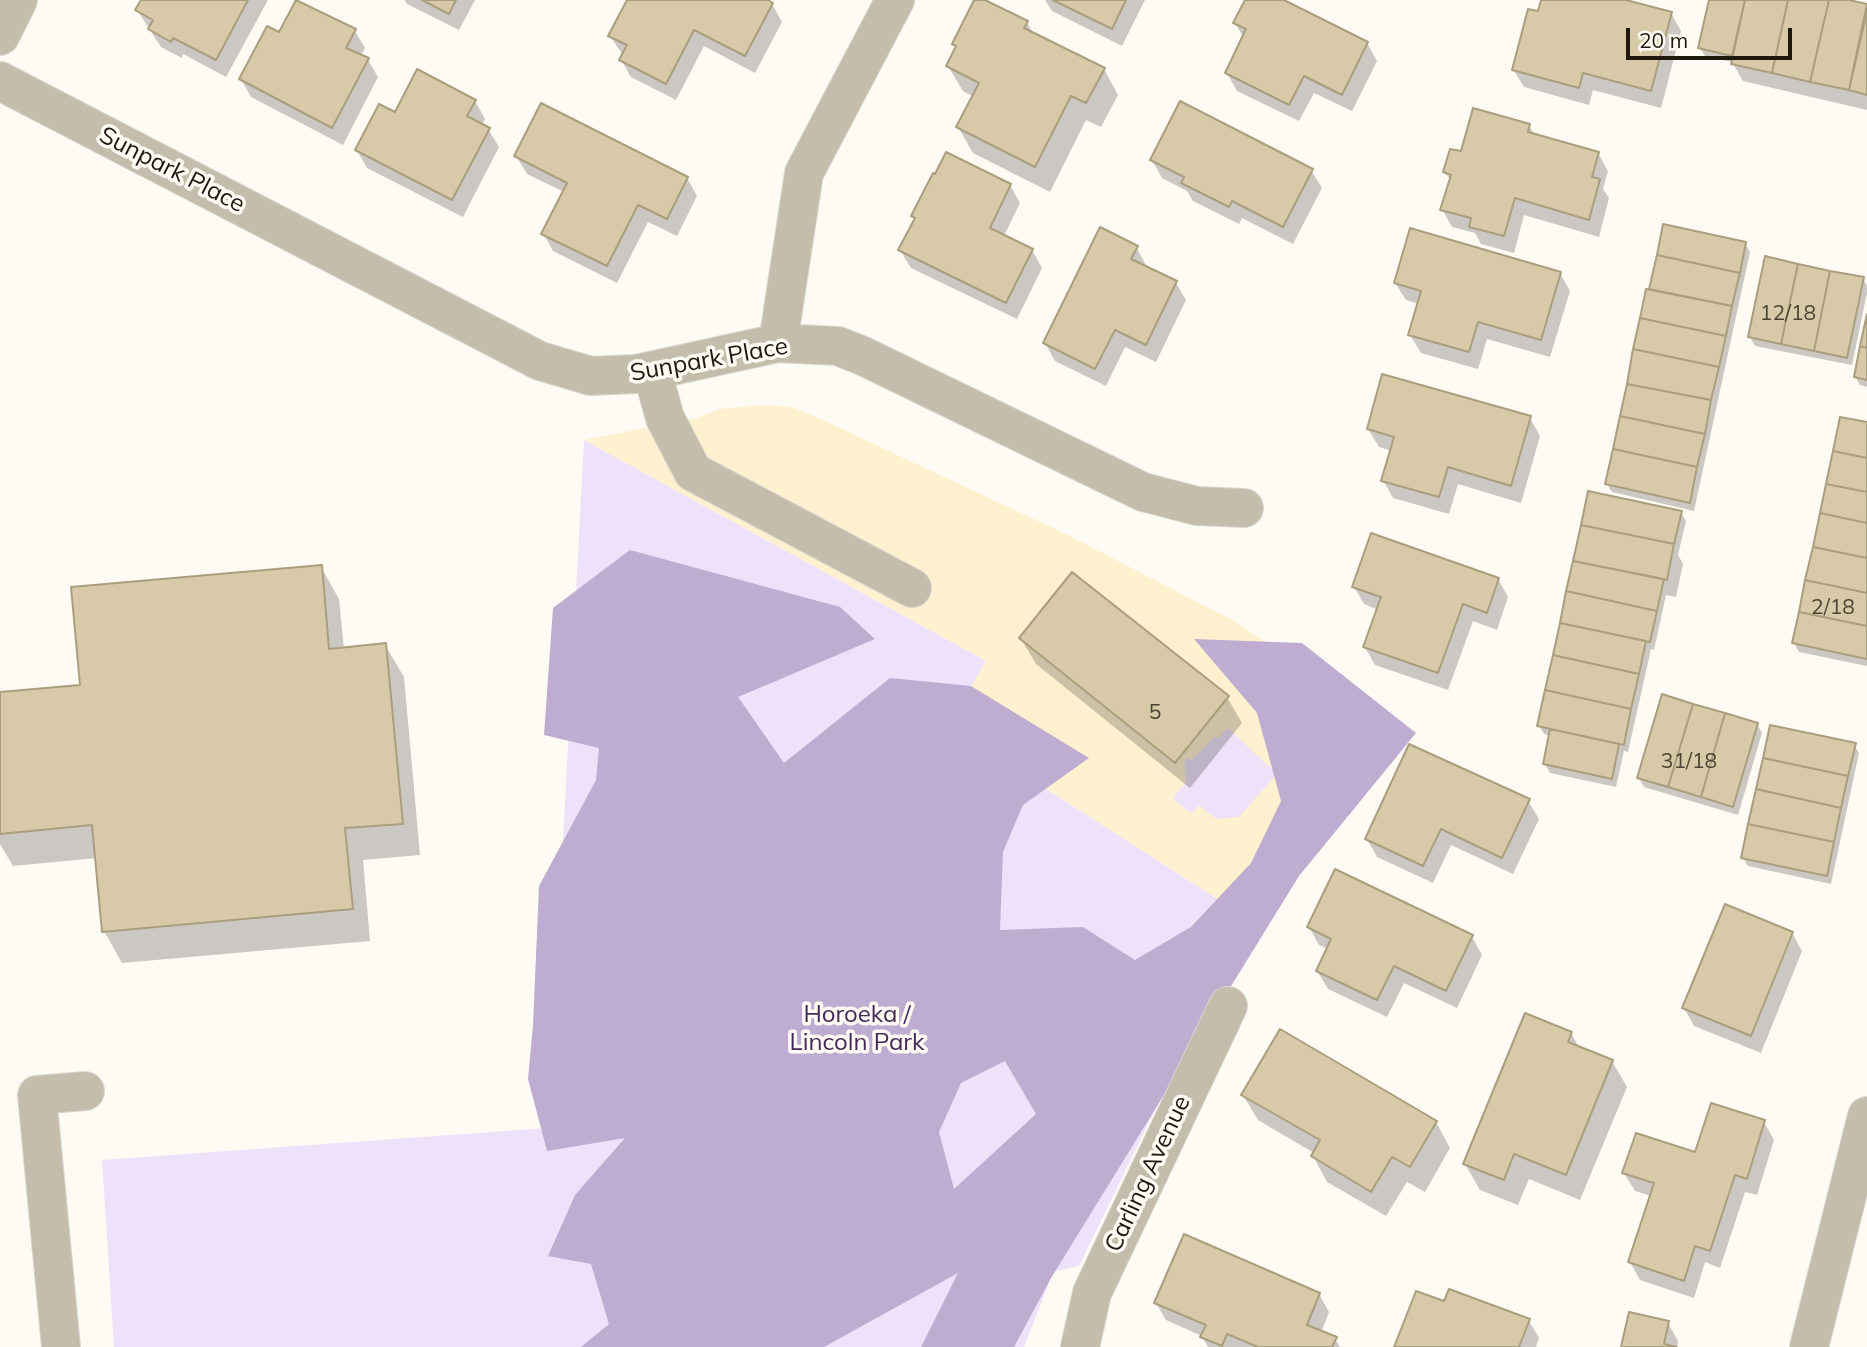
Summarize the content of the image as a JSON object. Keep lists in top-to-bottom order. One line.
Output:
{"streets":{"street":["Sunpark Place","Carling Avenue"]},"parks":["Horoeka / Lincoln Park"],"house_numbers":["12/18","2/18","5","31/18"],"scale_bar":"20 m"}
